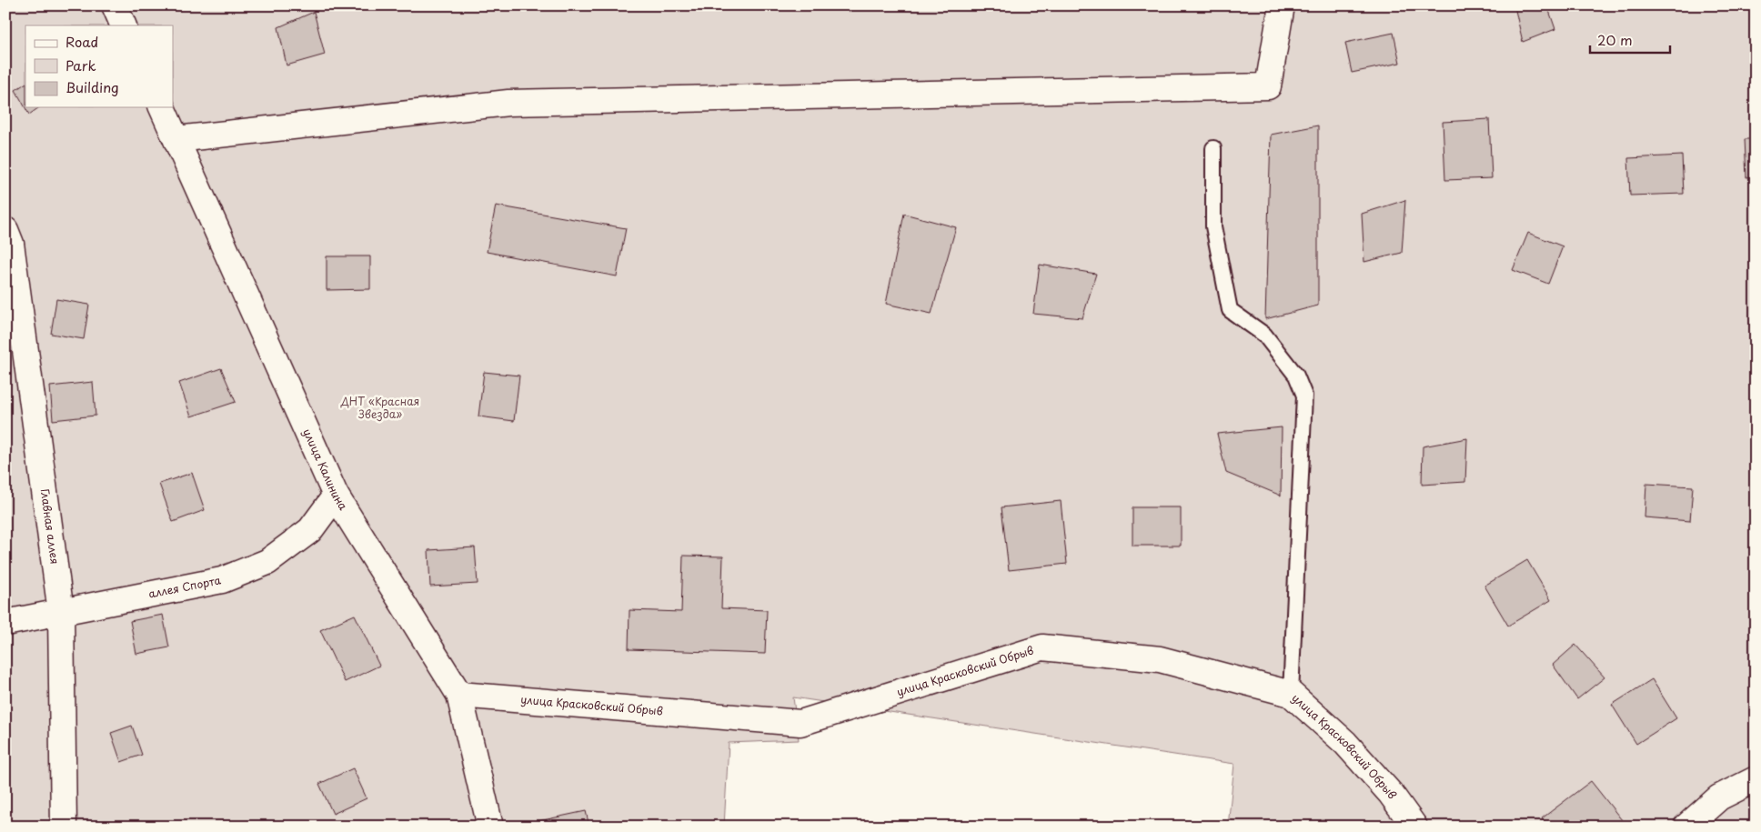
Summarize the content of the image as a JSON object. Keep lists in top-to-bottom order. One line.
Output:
{"streets":{"street":["улица Калинина","Главная аллея","аллея Спорта","улица Красковский Обрыв"]},"crossings":[["улица Калинина","аллея Спорта"],["улица Калинина","улица Красковский Обрыв"],["Главная аллея","аллея Спорта"]],"parks":["ДНТ «Красная Звезда»"],"legend":["Road","Park","Building"],"scale_bar":"20 m"}
